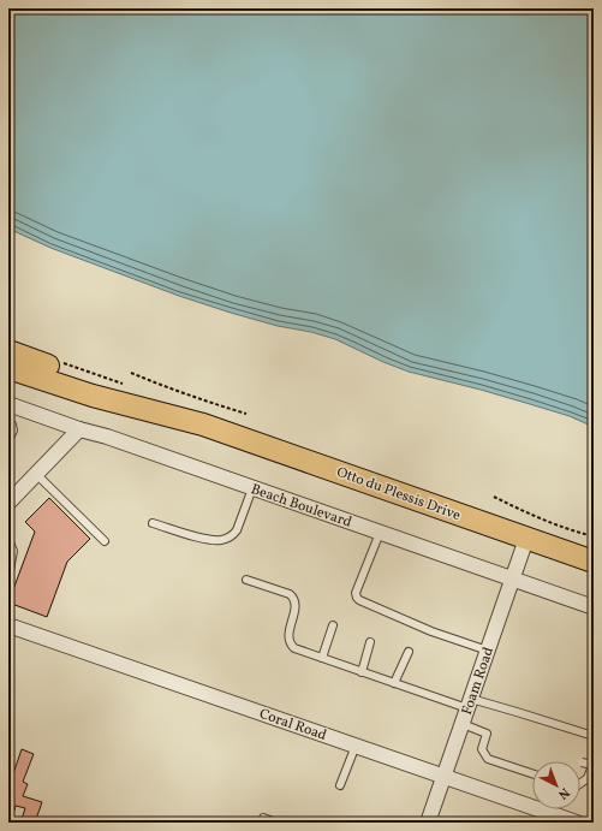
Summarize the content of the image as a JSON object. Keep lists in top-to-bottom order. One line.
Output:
{"streets":{"main road":["Otto du Plessis Drive"],"street":["Beach Boulevard","Foam Road","Coral Road"]},"crossings":[["Otto du Plessis Drive","Foam Road"],["Beach Boulevard","Foam Road"],["Foam Road","Coral Road"]],"north":"bottom right"}
